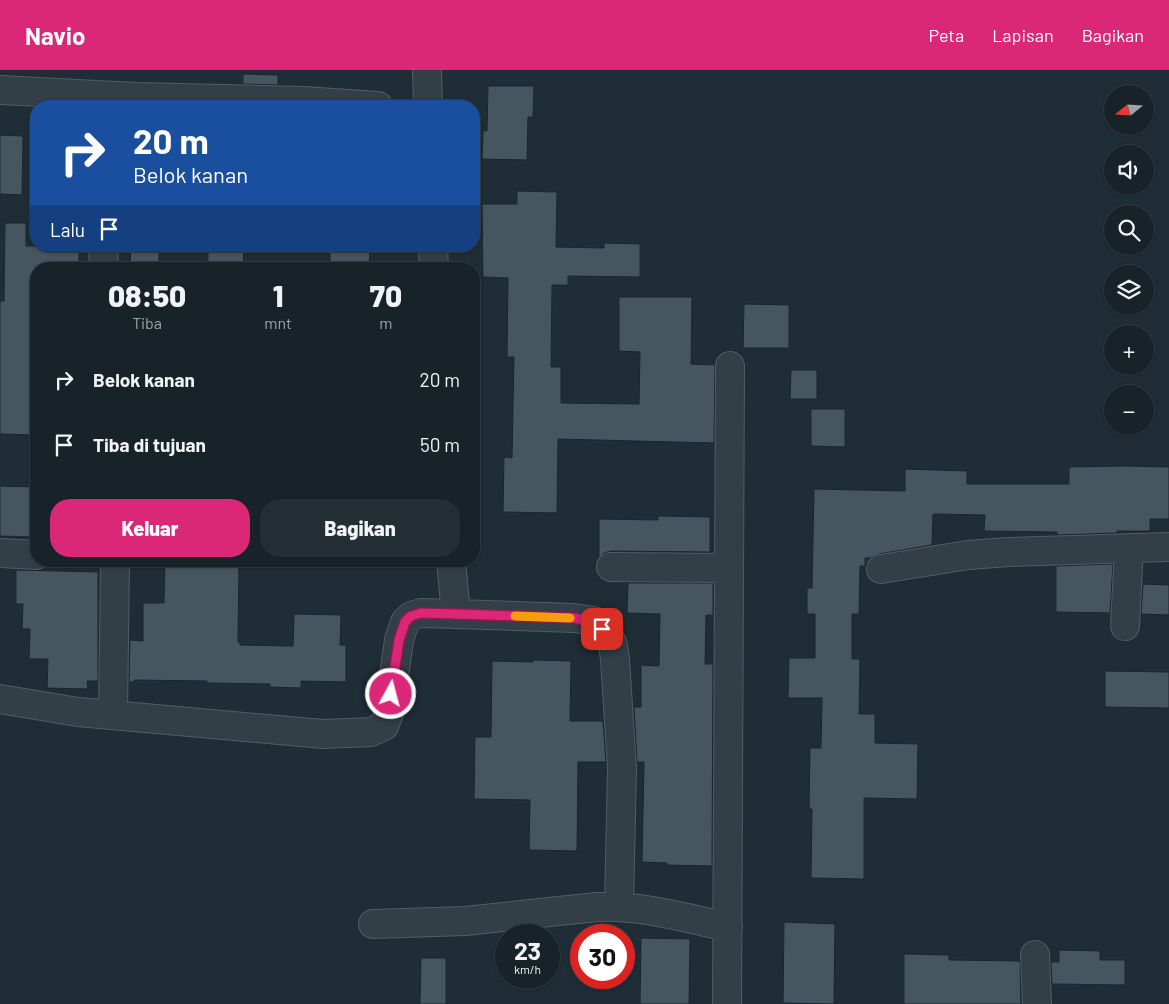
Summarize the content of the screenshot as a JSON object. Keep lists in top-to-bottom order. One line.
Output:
{"north":"left","page":{"header":"Navio","nav":["Peta","Lapisan","Bagikan"],"map_buttons":["+","−"],"turn":["20 m","Belok kanan"],"then":"Lalu","eta":["08:50","Tiba","1","mnt","70","m"],"list":[{"name":"Belok kanan","value":"20 m"},{"name":"Tiba di tujuan","value":"50 m"}],"buttons":["Keluar","Bagikan"],"speed":"23 km/h","limit":"30"}}
